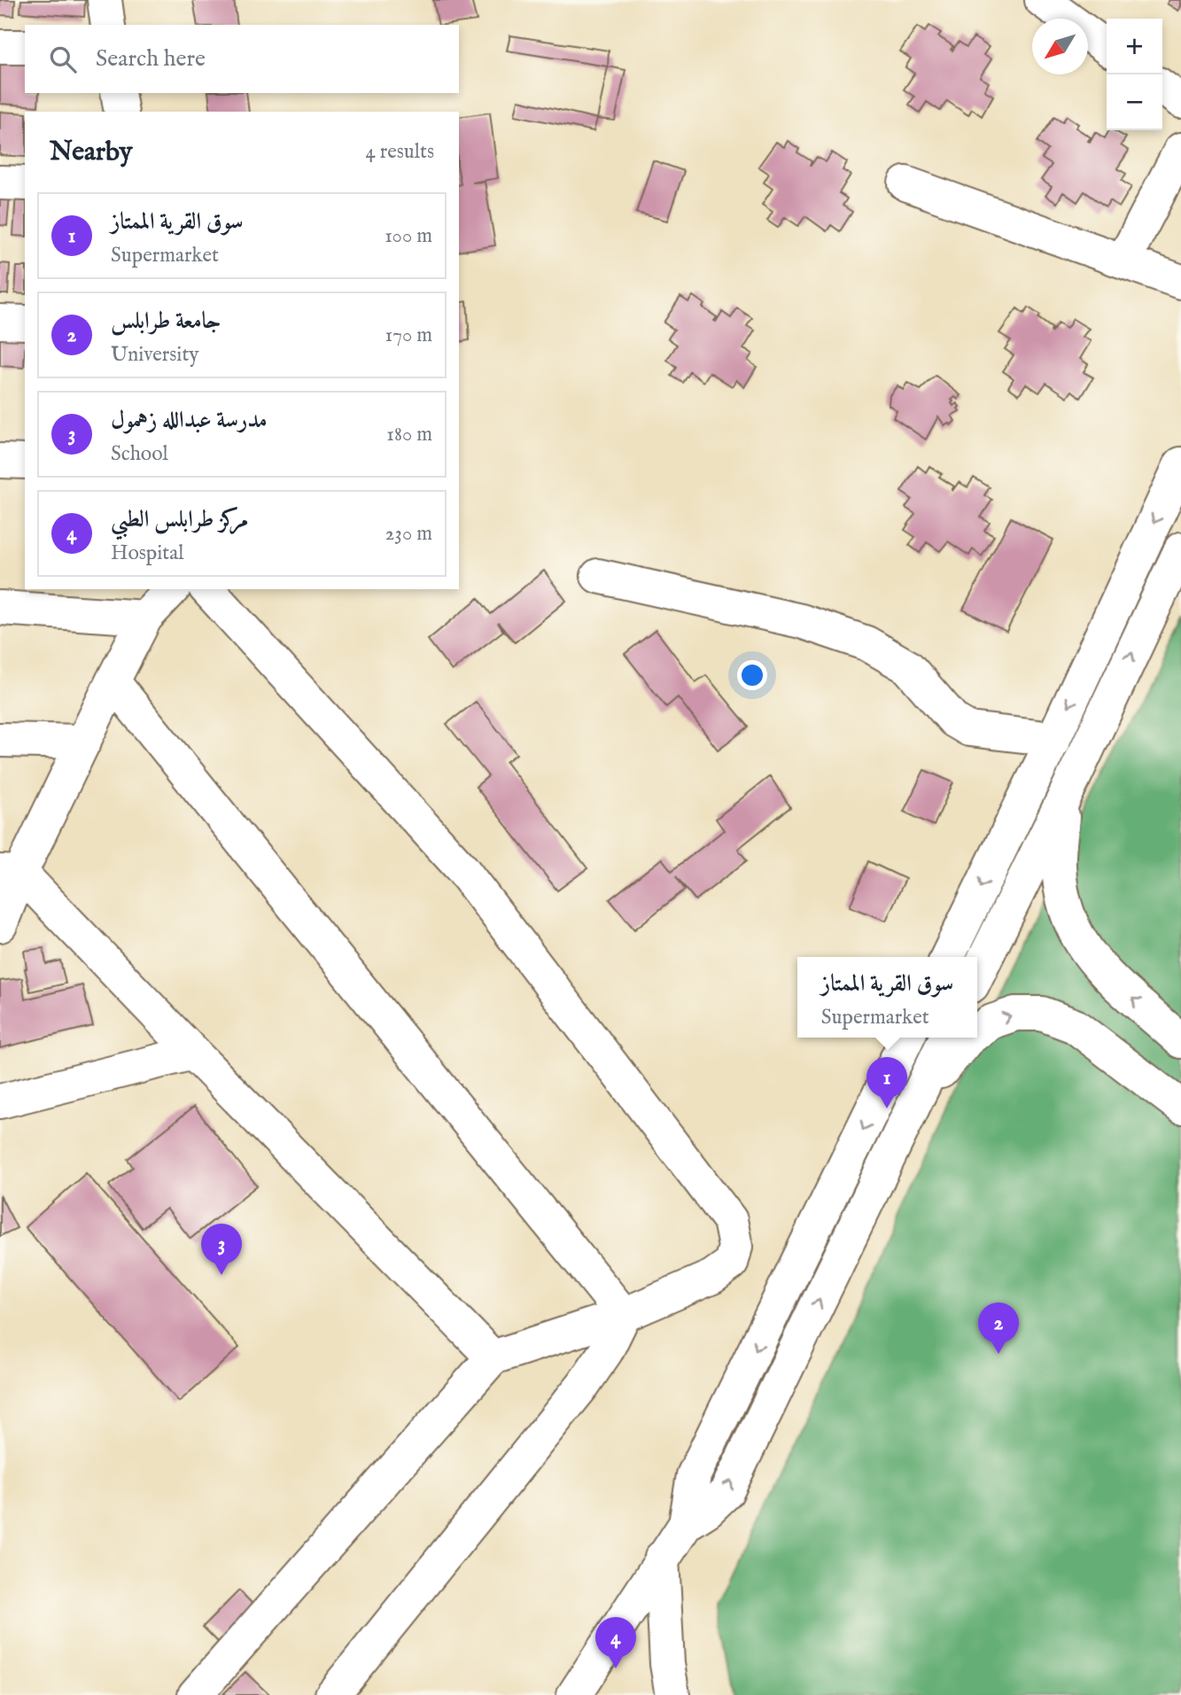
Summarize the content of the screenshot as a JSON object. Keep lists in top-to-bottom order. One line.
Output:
{"north":"bottom left","page":{"map_buttons":["+","−"],"search":"Search here","heading":["Nearby","4 results"],"list":[{"mark":"1","name":"سوق القرية الممتاز","note":"Supermarket","value":"100 m"},{"mark":"2","name":"جامعة طرابلس","note":"University","value":"170 m"},{"mark":"3","name":"مدرسة عبدالله زهمول","note":"School","value":"180 m"},{"mark":"4","name":"مركز طرابلس الطبي","note":"Hospital","value":"230 m"}],"popup":["سوق القرية الممتاز","Supermarket"],"pins":["1","3","2","4"]}}
